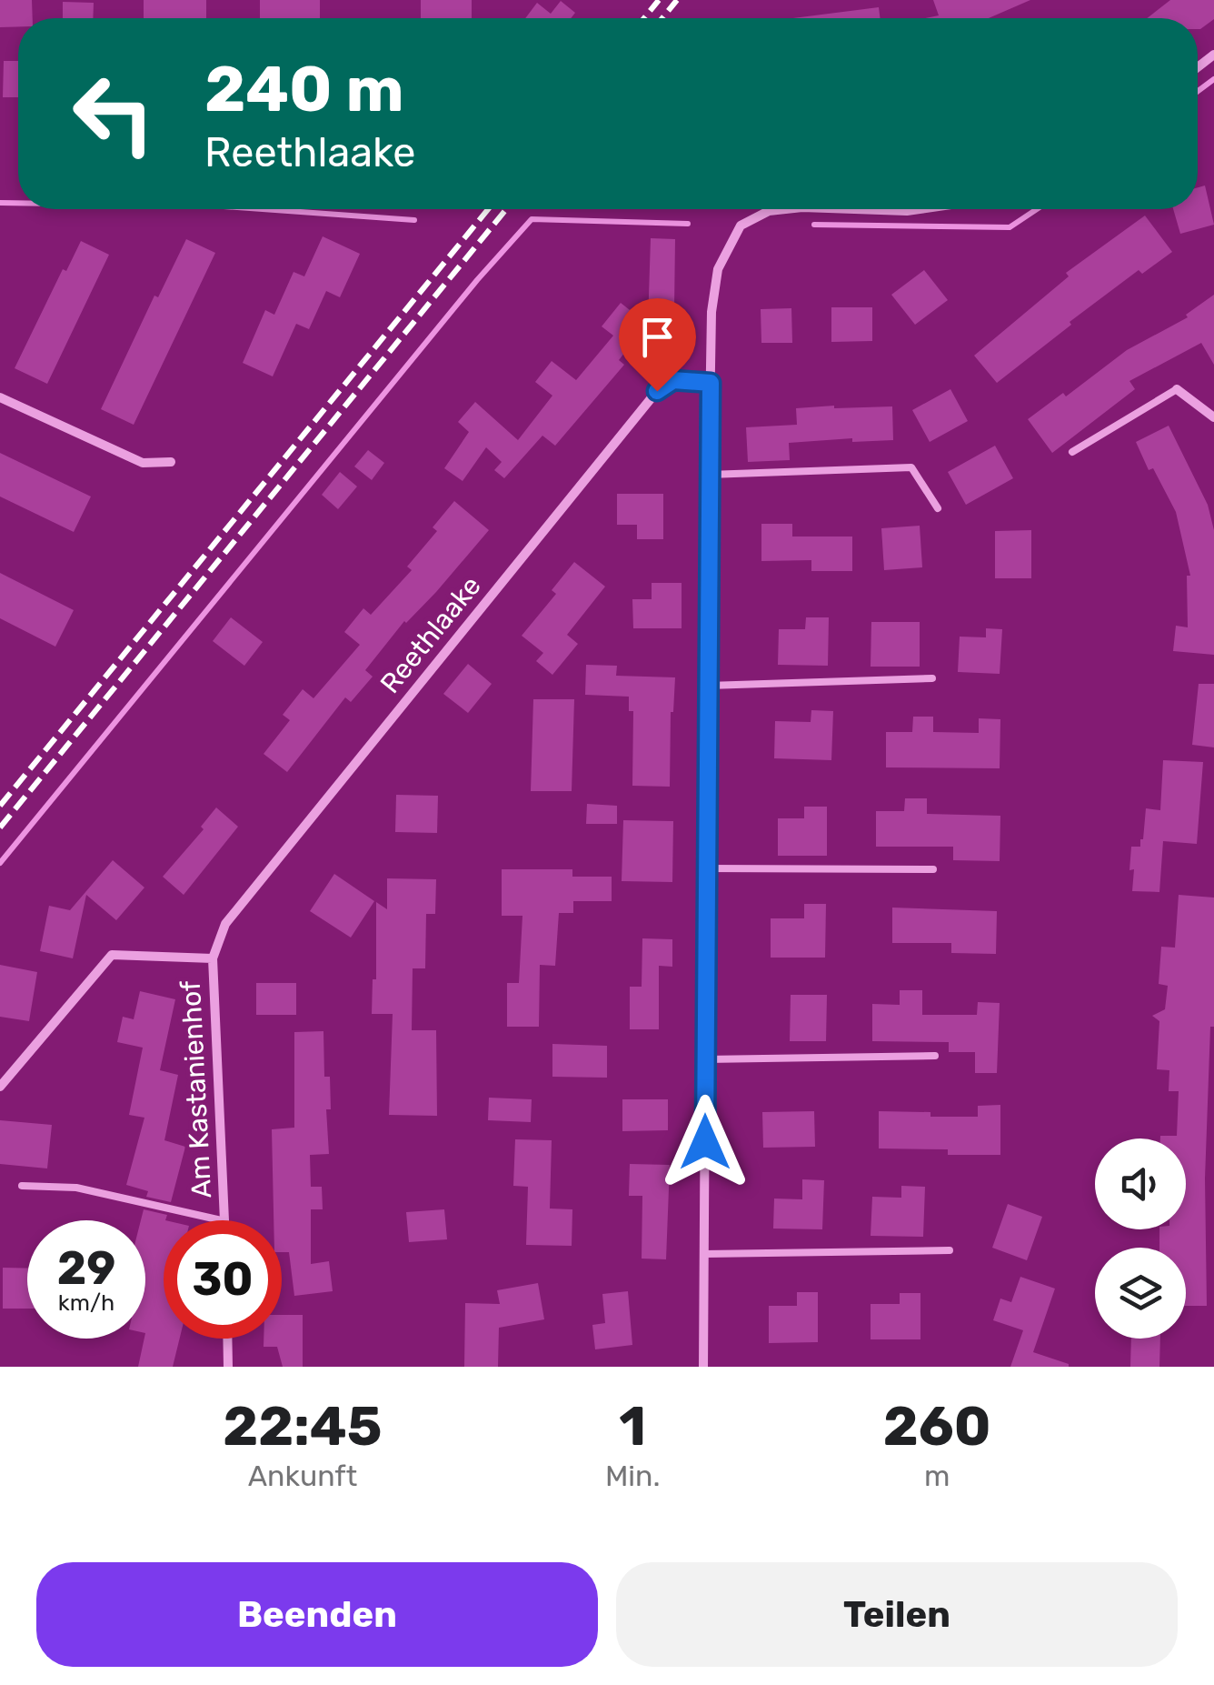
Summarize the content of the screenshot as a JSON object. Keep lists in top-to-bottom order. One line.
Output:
{"streets":{"street":["Reethlaake","Am Kastanienhof"]},"crossings":[["Reethlaake","Am Kastanienhof"]],"page":{"turn":["240 m","Reethlaake"],"speed":"29 km/h","limit":"30","eta":["22:45","Ankunft","1","Min.","260","m"],"buttons":["Beenden","Teilen"]}}
